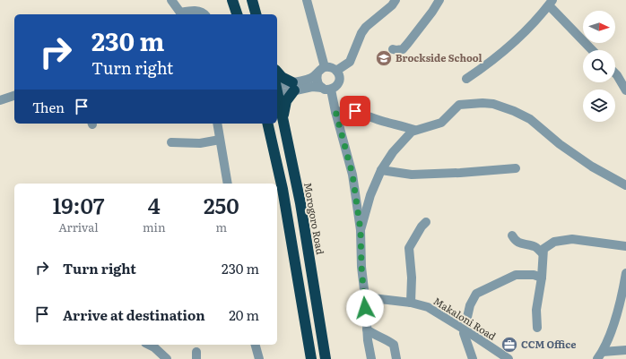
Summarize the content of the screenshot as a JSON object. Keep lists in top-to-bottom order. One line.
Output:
{"streets":{"highway":["Morogoro Road"],"street":["Makaloni Road"]},"places":{"school or university":["Brockside School"],"office":["CCM Office"]},"north":"right","page":{"turn":["230 m","Turn right"],"then":"Then","eta":["19:07","Arrival","4","min","250","m"],"list":[{"name":"Turn right","value":"230 m"},{"name":"Arrive at destination","value":"20 m"}]}}
